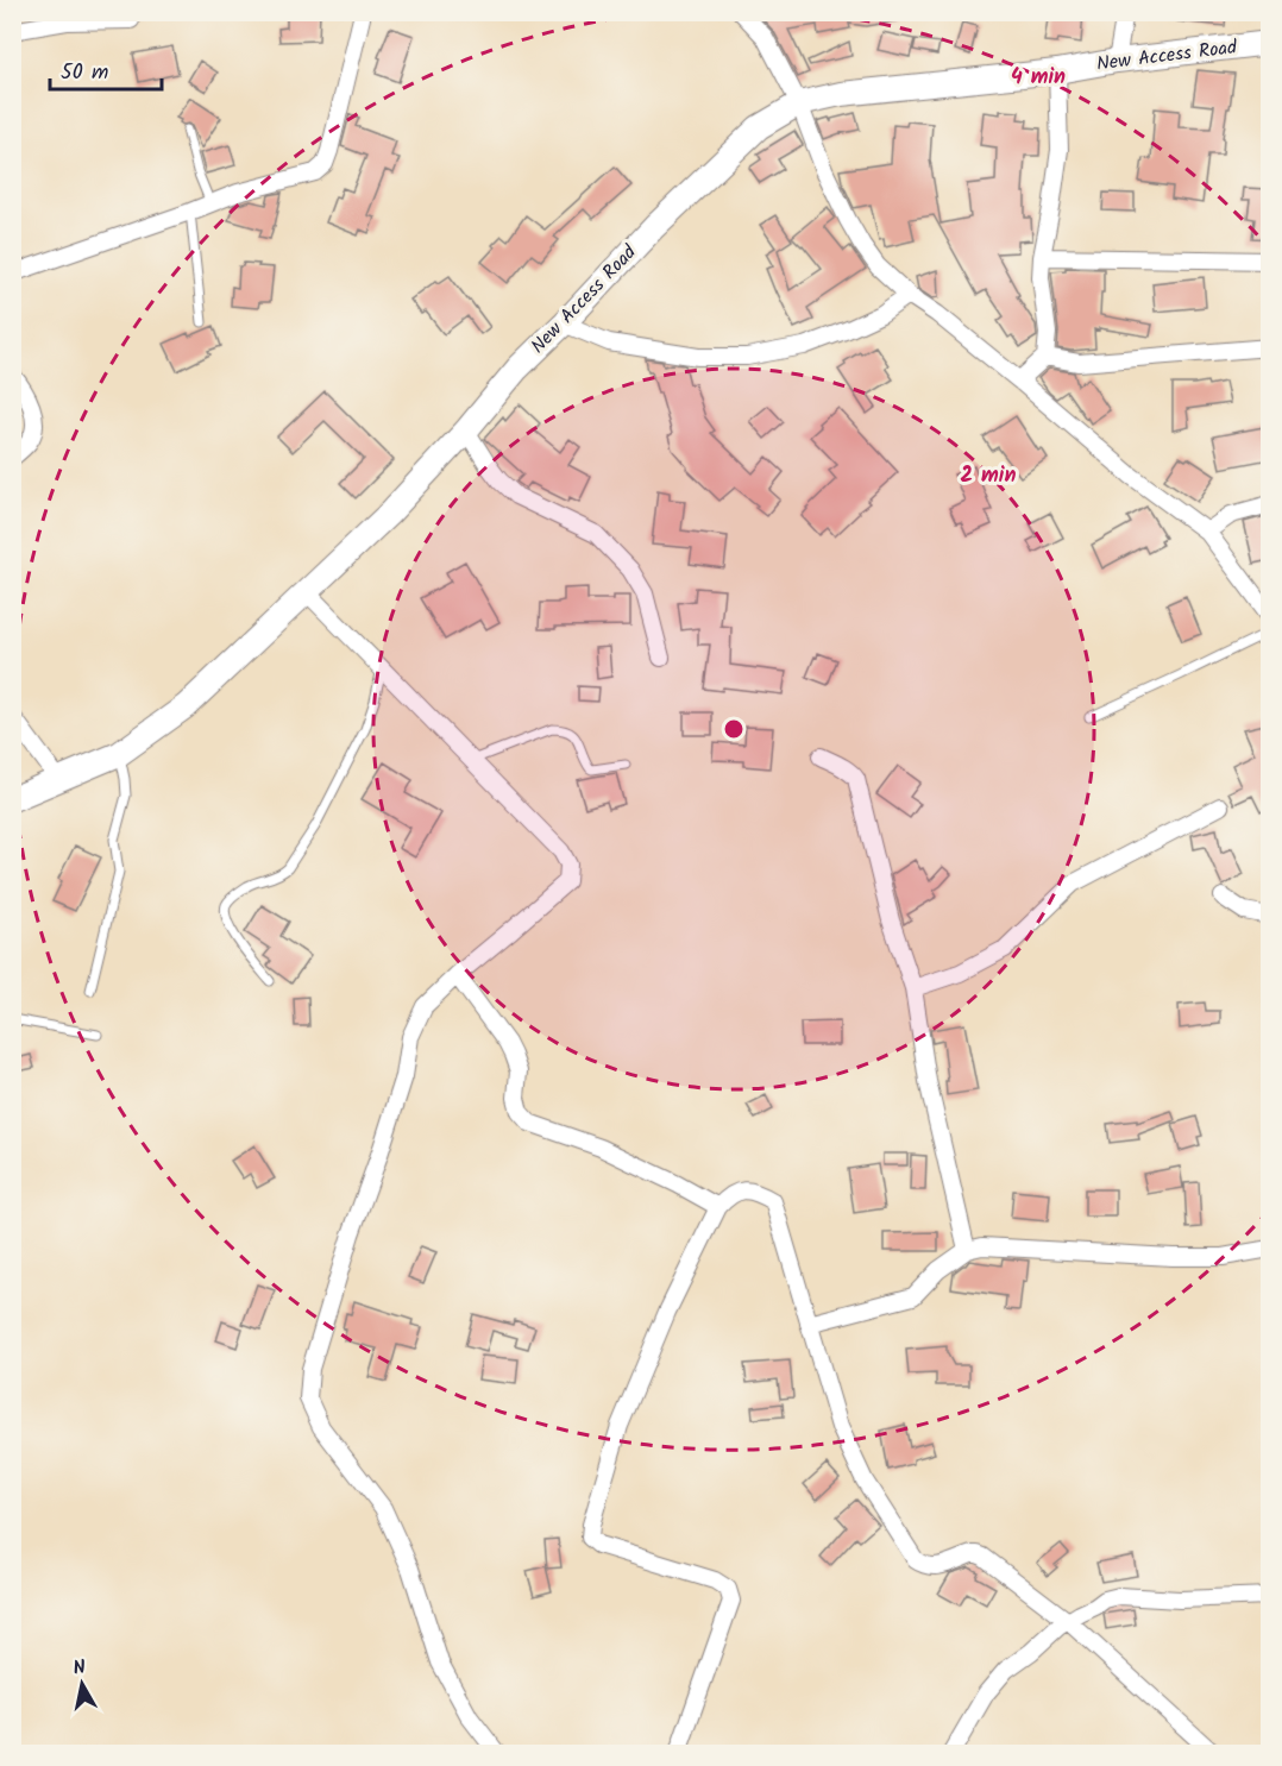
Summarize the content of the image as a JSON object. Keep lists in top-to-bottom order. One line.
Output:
{"streets":{"main road":["New Access Road"]},"scale_bar":"50 m","north":"top","rings":["4 min","2 min"]}
